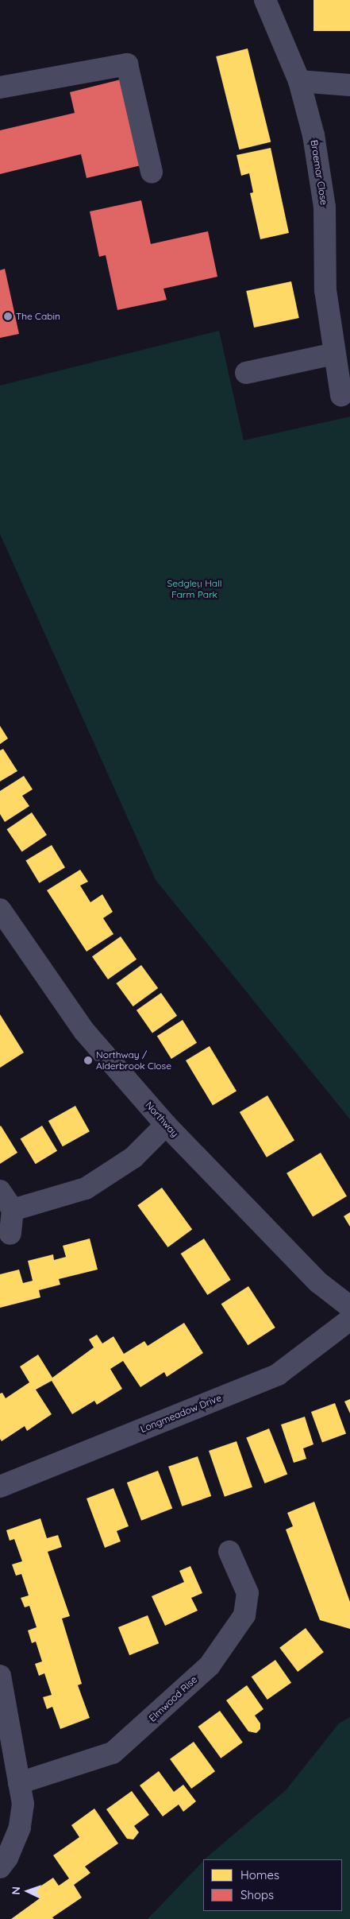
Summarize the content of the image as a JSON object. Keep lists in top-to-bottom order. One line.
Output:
{"streets":{"street":["Braemar Close","Northway","Longmeadow Drive","Elmwood Rise"]},"parks":["Sedgley Hall Farm Park"],"places":["The Cabin","Northway / Alderbrook Close"],"legend":["Homes","Shops"],"north":"left"}
